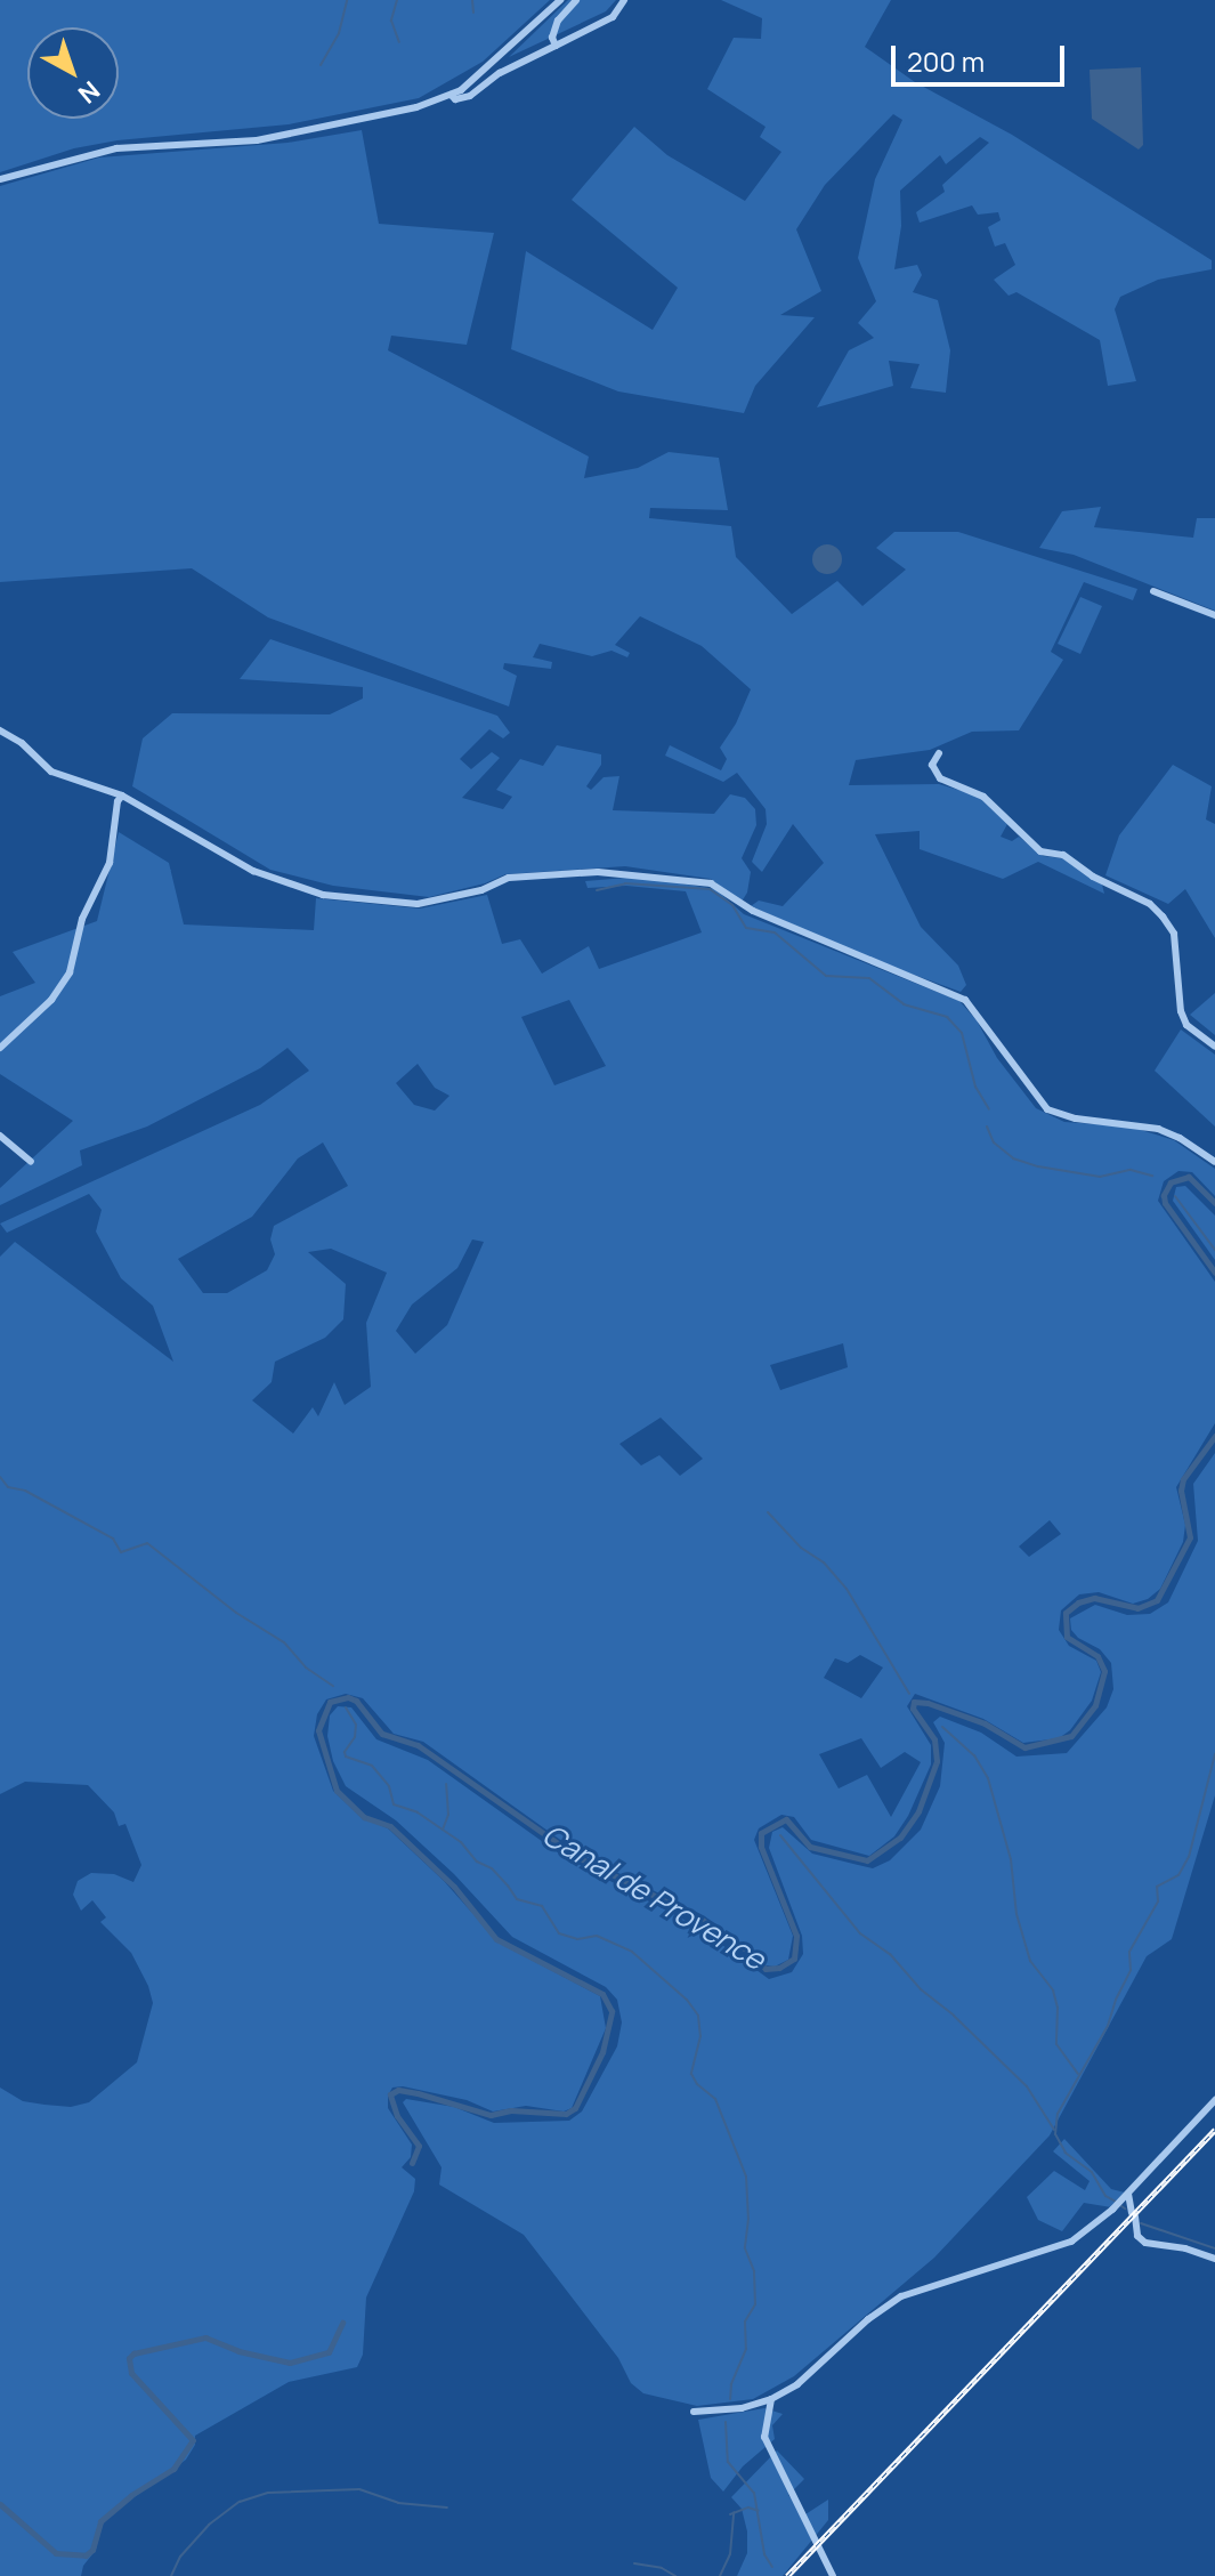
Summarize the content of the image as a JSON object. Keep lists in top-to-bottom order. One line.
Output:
{"water":["Canal de Provence"],"scale_bar":"200 m","north":"bottom right"}
